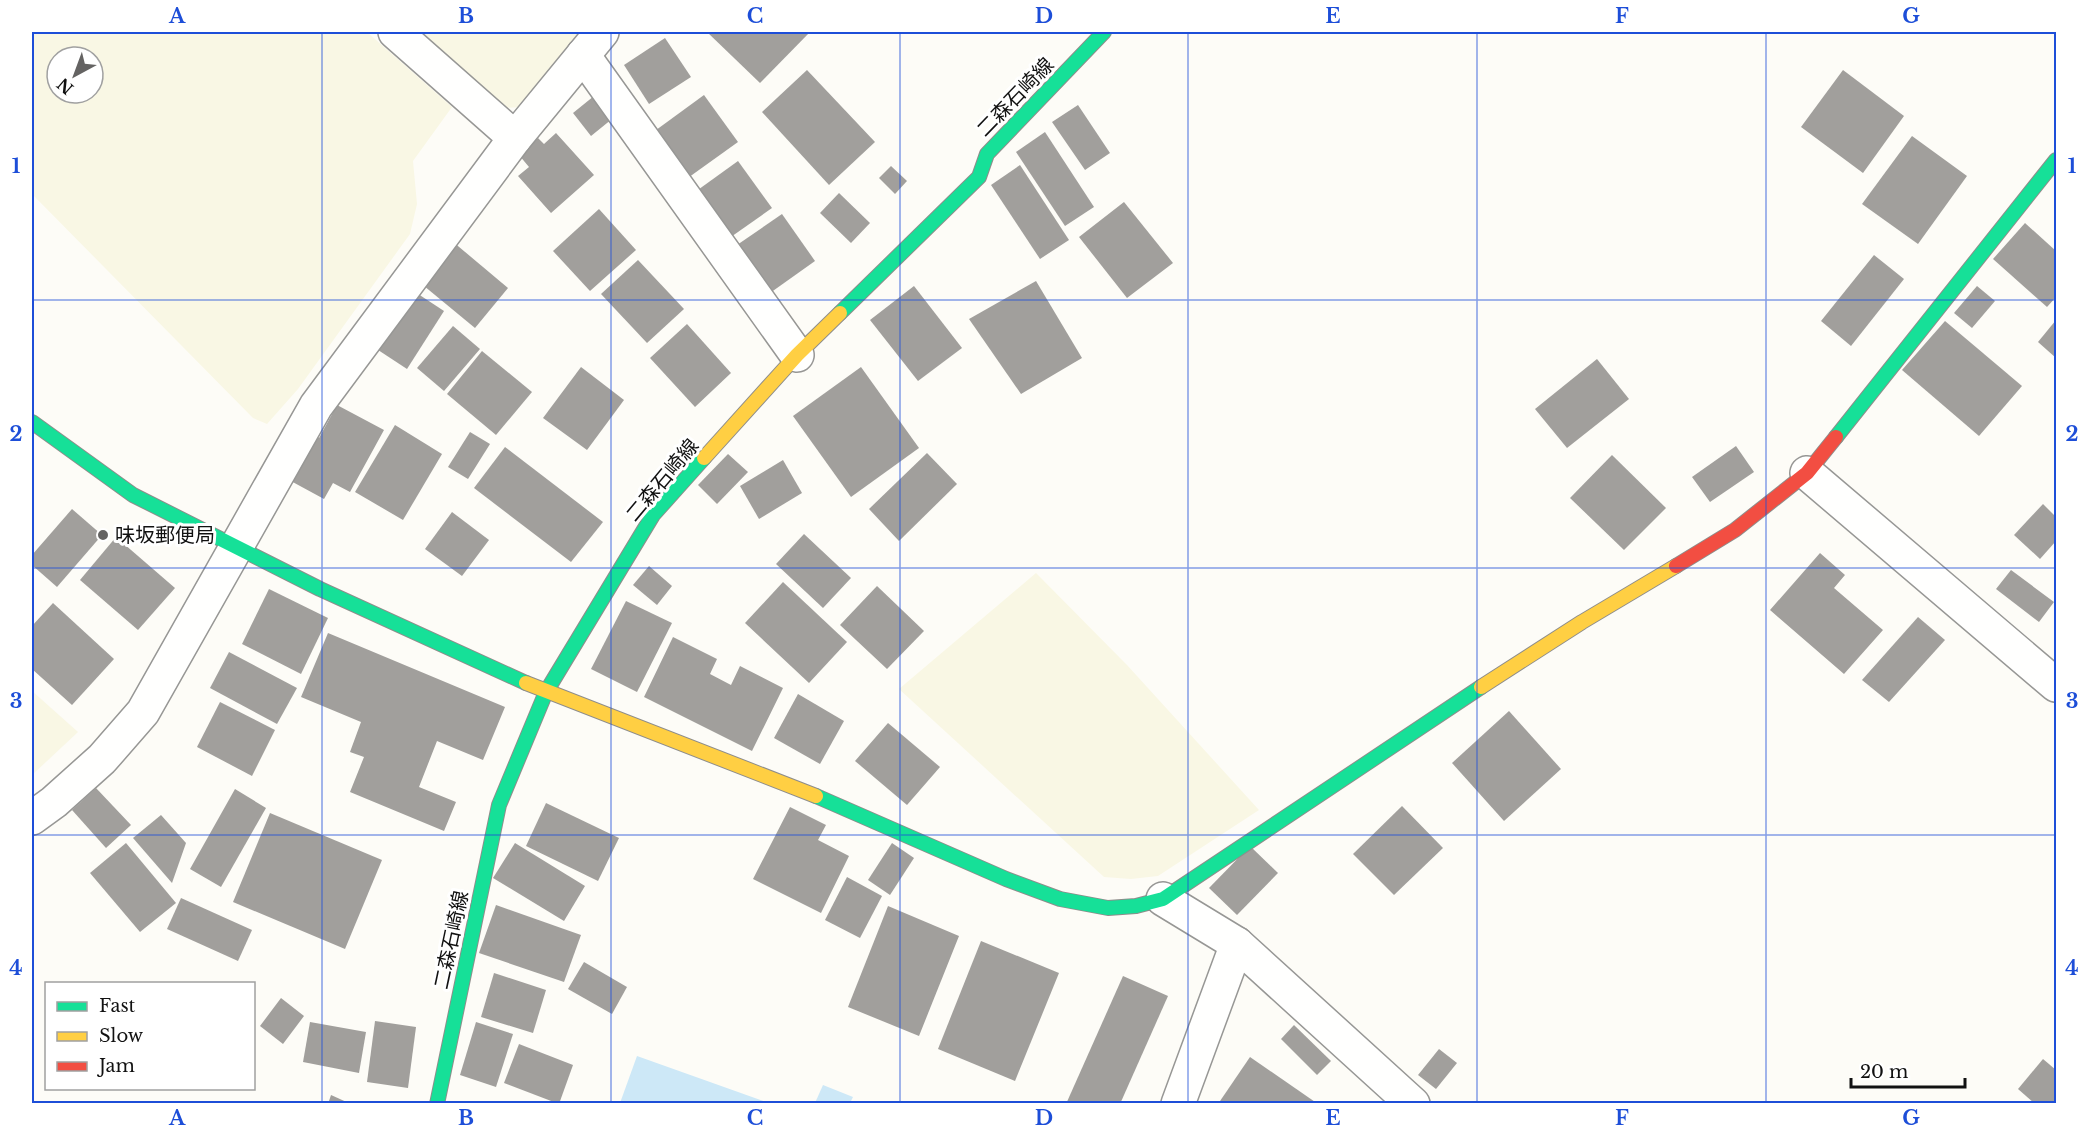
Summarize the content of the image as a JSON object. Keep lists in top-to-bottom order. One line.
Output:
{"streets":{"street":["二森石崎線"]},"places":["味坂郵便局"],"legend":["Fast","Slow","Jam"],"scale_bar":"20 m","north":"bottom left","grid":{"columns":["A","B","C","D","E","F","G"],"rows":["1","2","3","4"]}}
